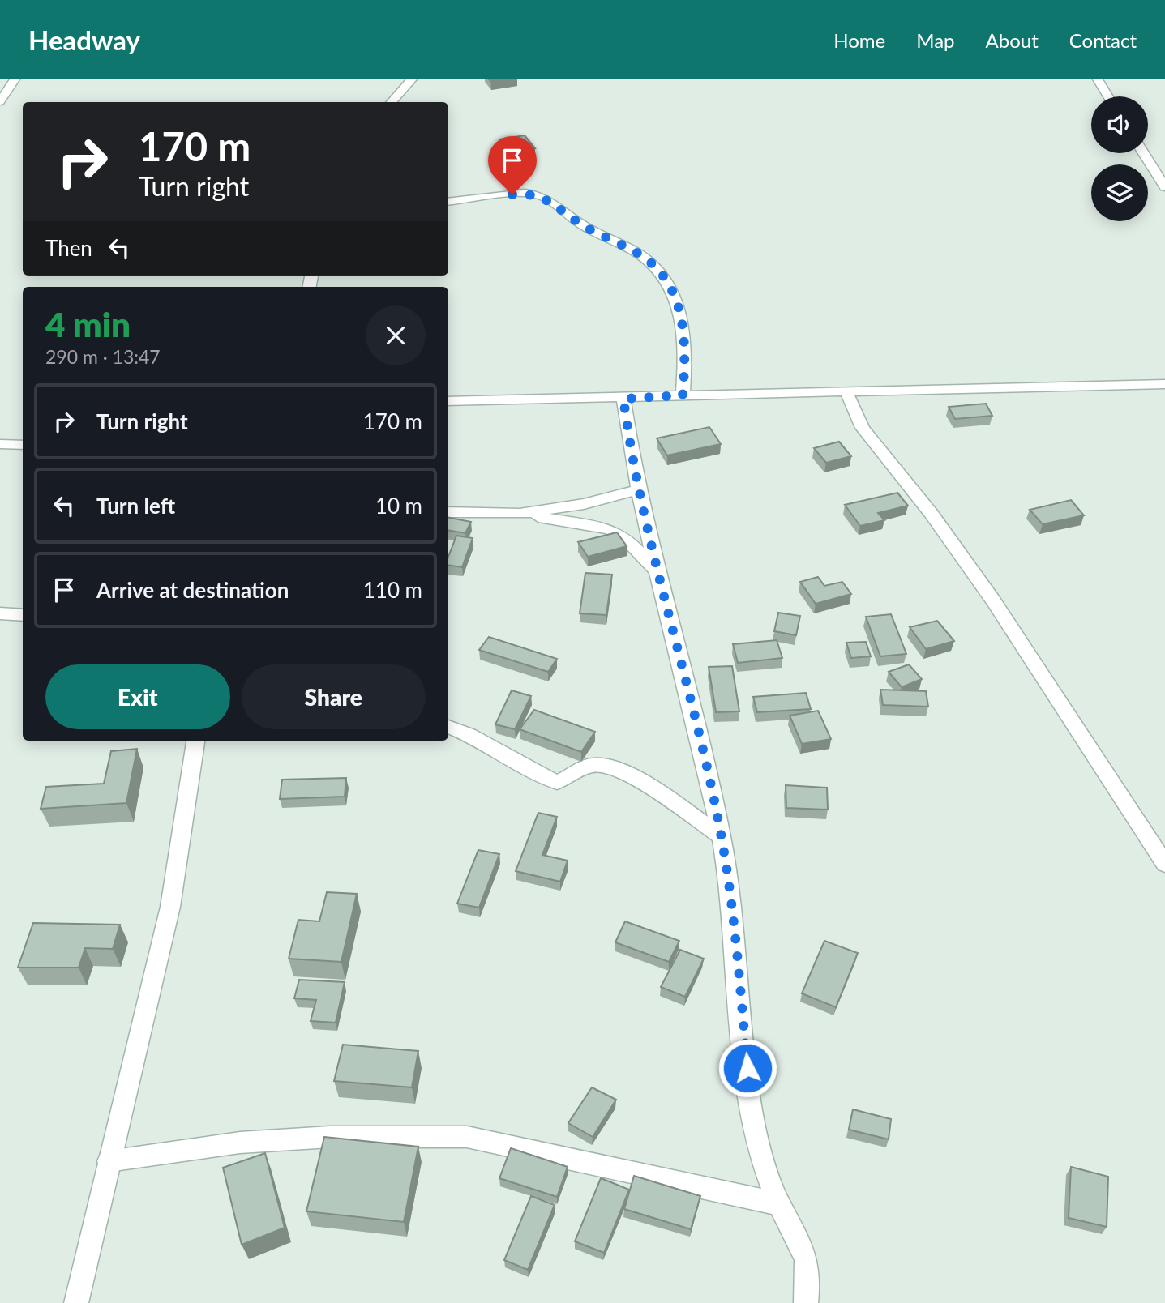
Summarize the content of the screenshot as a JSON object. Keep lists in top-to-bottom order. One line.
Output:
{"page":{"header":"Headway","nav":["Home","Map","About","Contact"],"turn":["170 m","Turn right"],"then":"Then","heading":["4 min","290 m · 13:47"],"list":[{"name":"Turn right","value":"170 m"},{"name":"Turn left","value":"10 m"},{"name":"Arrive at destination","value":"110 m"}],"buttons":["Exit","Share"]}}
